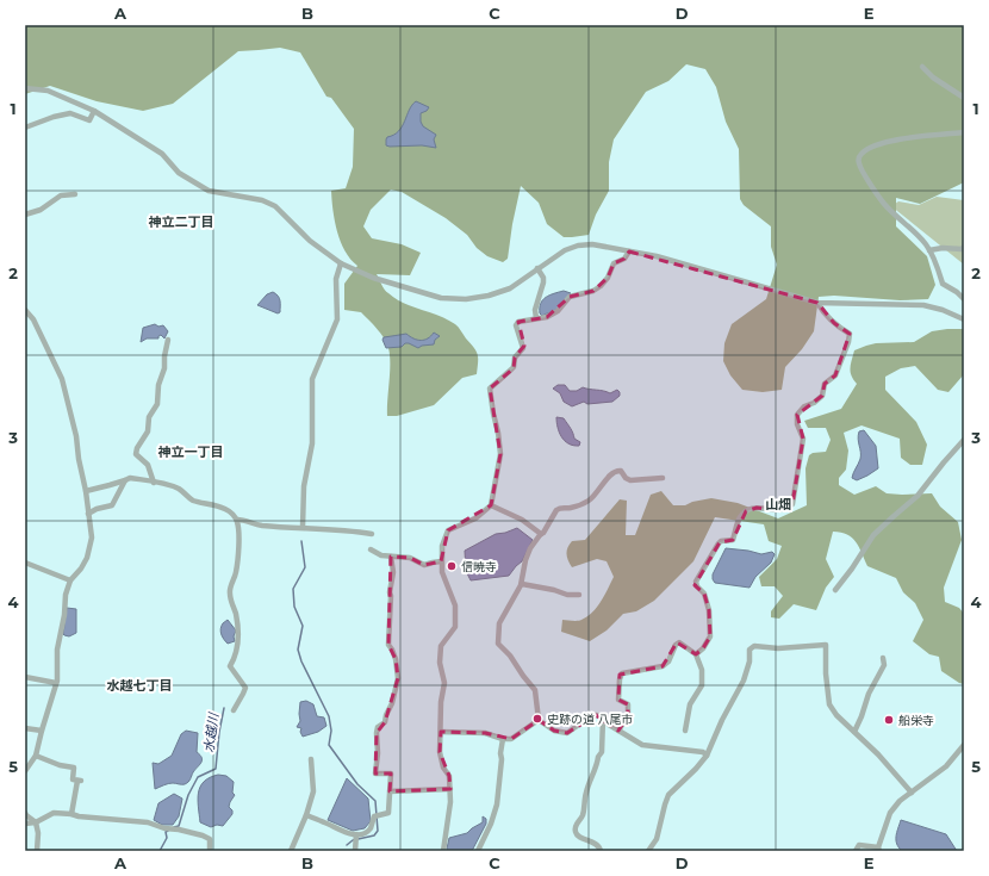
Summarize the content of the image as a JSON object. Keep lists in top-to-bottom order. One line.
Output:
{"districts":["神立二丁目","神立一丁目","山畑","水越七丁目"],"water":["水越川"],"places":["信暁寺","史跡の道 八尾市","船栄寺"],"grid":{"columns":["A","B","C","D","E"],"rows":["1","2","3","4","5"]}}
